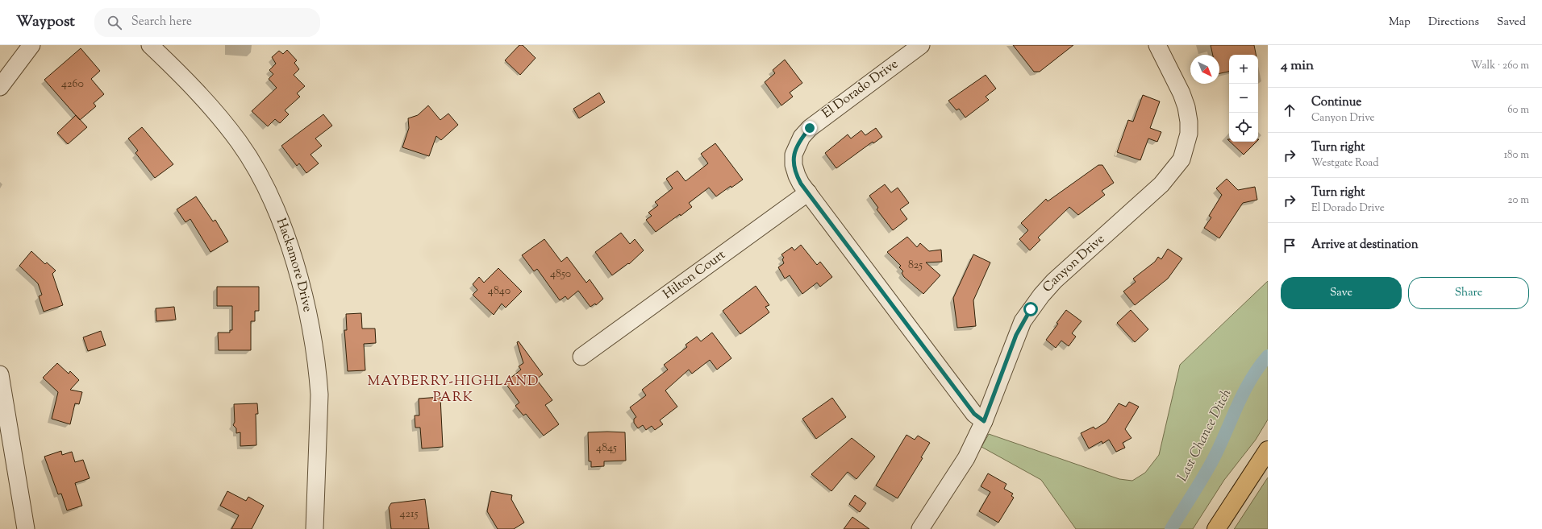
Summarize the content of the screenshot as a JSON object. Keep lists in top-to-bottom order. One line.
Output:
{"streets":{"street":["El Dorado Drive","Canyon Drive","Hackamore Drive","Hilton Court"]},"crossings":[["El Dorado Drive","Hilton Court"]],"districts":["MAYBERRY-HIGHLAND PARK"],"water":["Last Chance Ditch"],"house_numbers":["4260","825","4850","4840","4845","4215"],"north":"bottom right","page":{"header":"Waypost","search":"Search here","nav":["Map","Directions","Saved"],"heading":["4 min","Walk · 260 m"],"map_buttons":["+","−"],"list":[["Continue","Canyon Drive","60 m"],["Turn right","Westgate Road","180 m"],["Turn right","El Dorado Drive","20 m"],"Arrive at destination"],"buttons":["Save","Share"]}}
